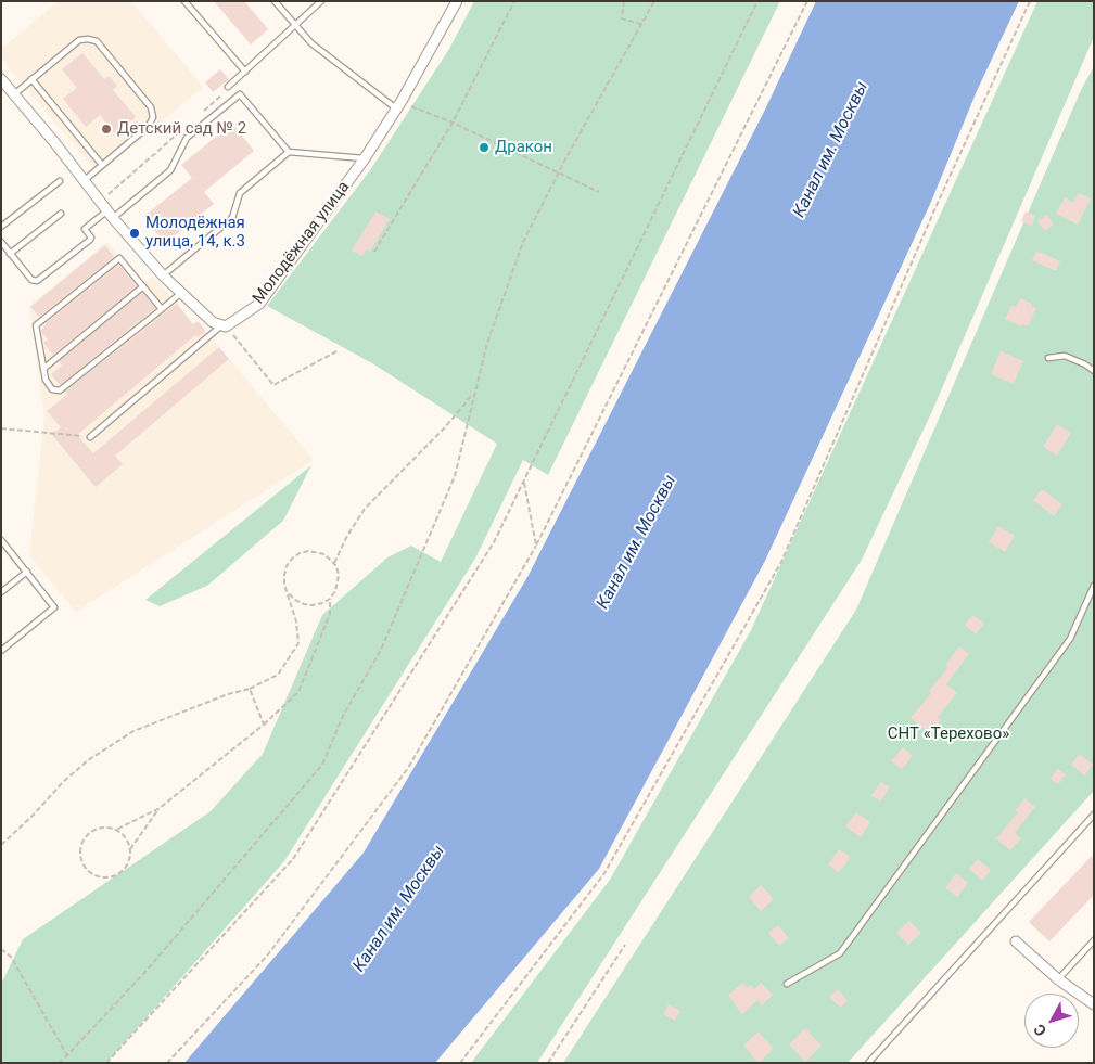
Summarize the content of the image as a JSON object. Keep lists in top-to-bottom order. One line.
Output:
{"streets":{"street":["Молодёжная улица"]},"water":["Канал им. Москвы"],"parks":["СНТ «Терехово»"],"places":["Детский сад № 2","Дракон","Молодёжная улица, 14, к.3"],"north":"bottom left"}
